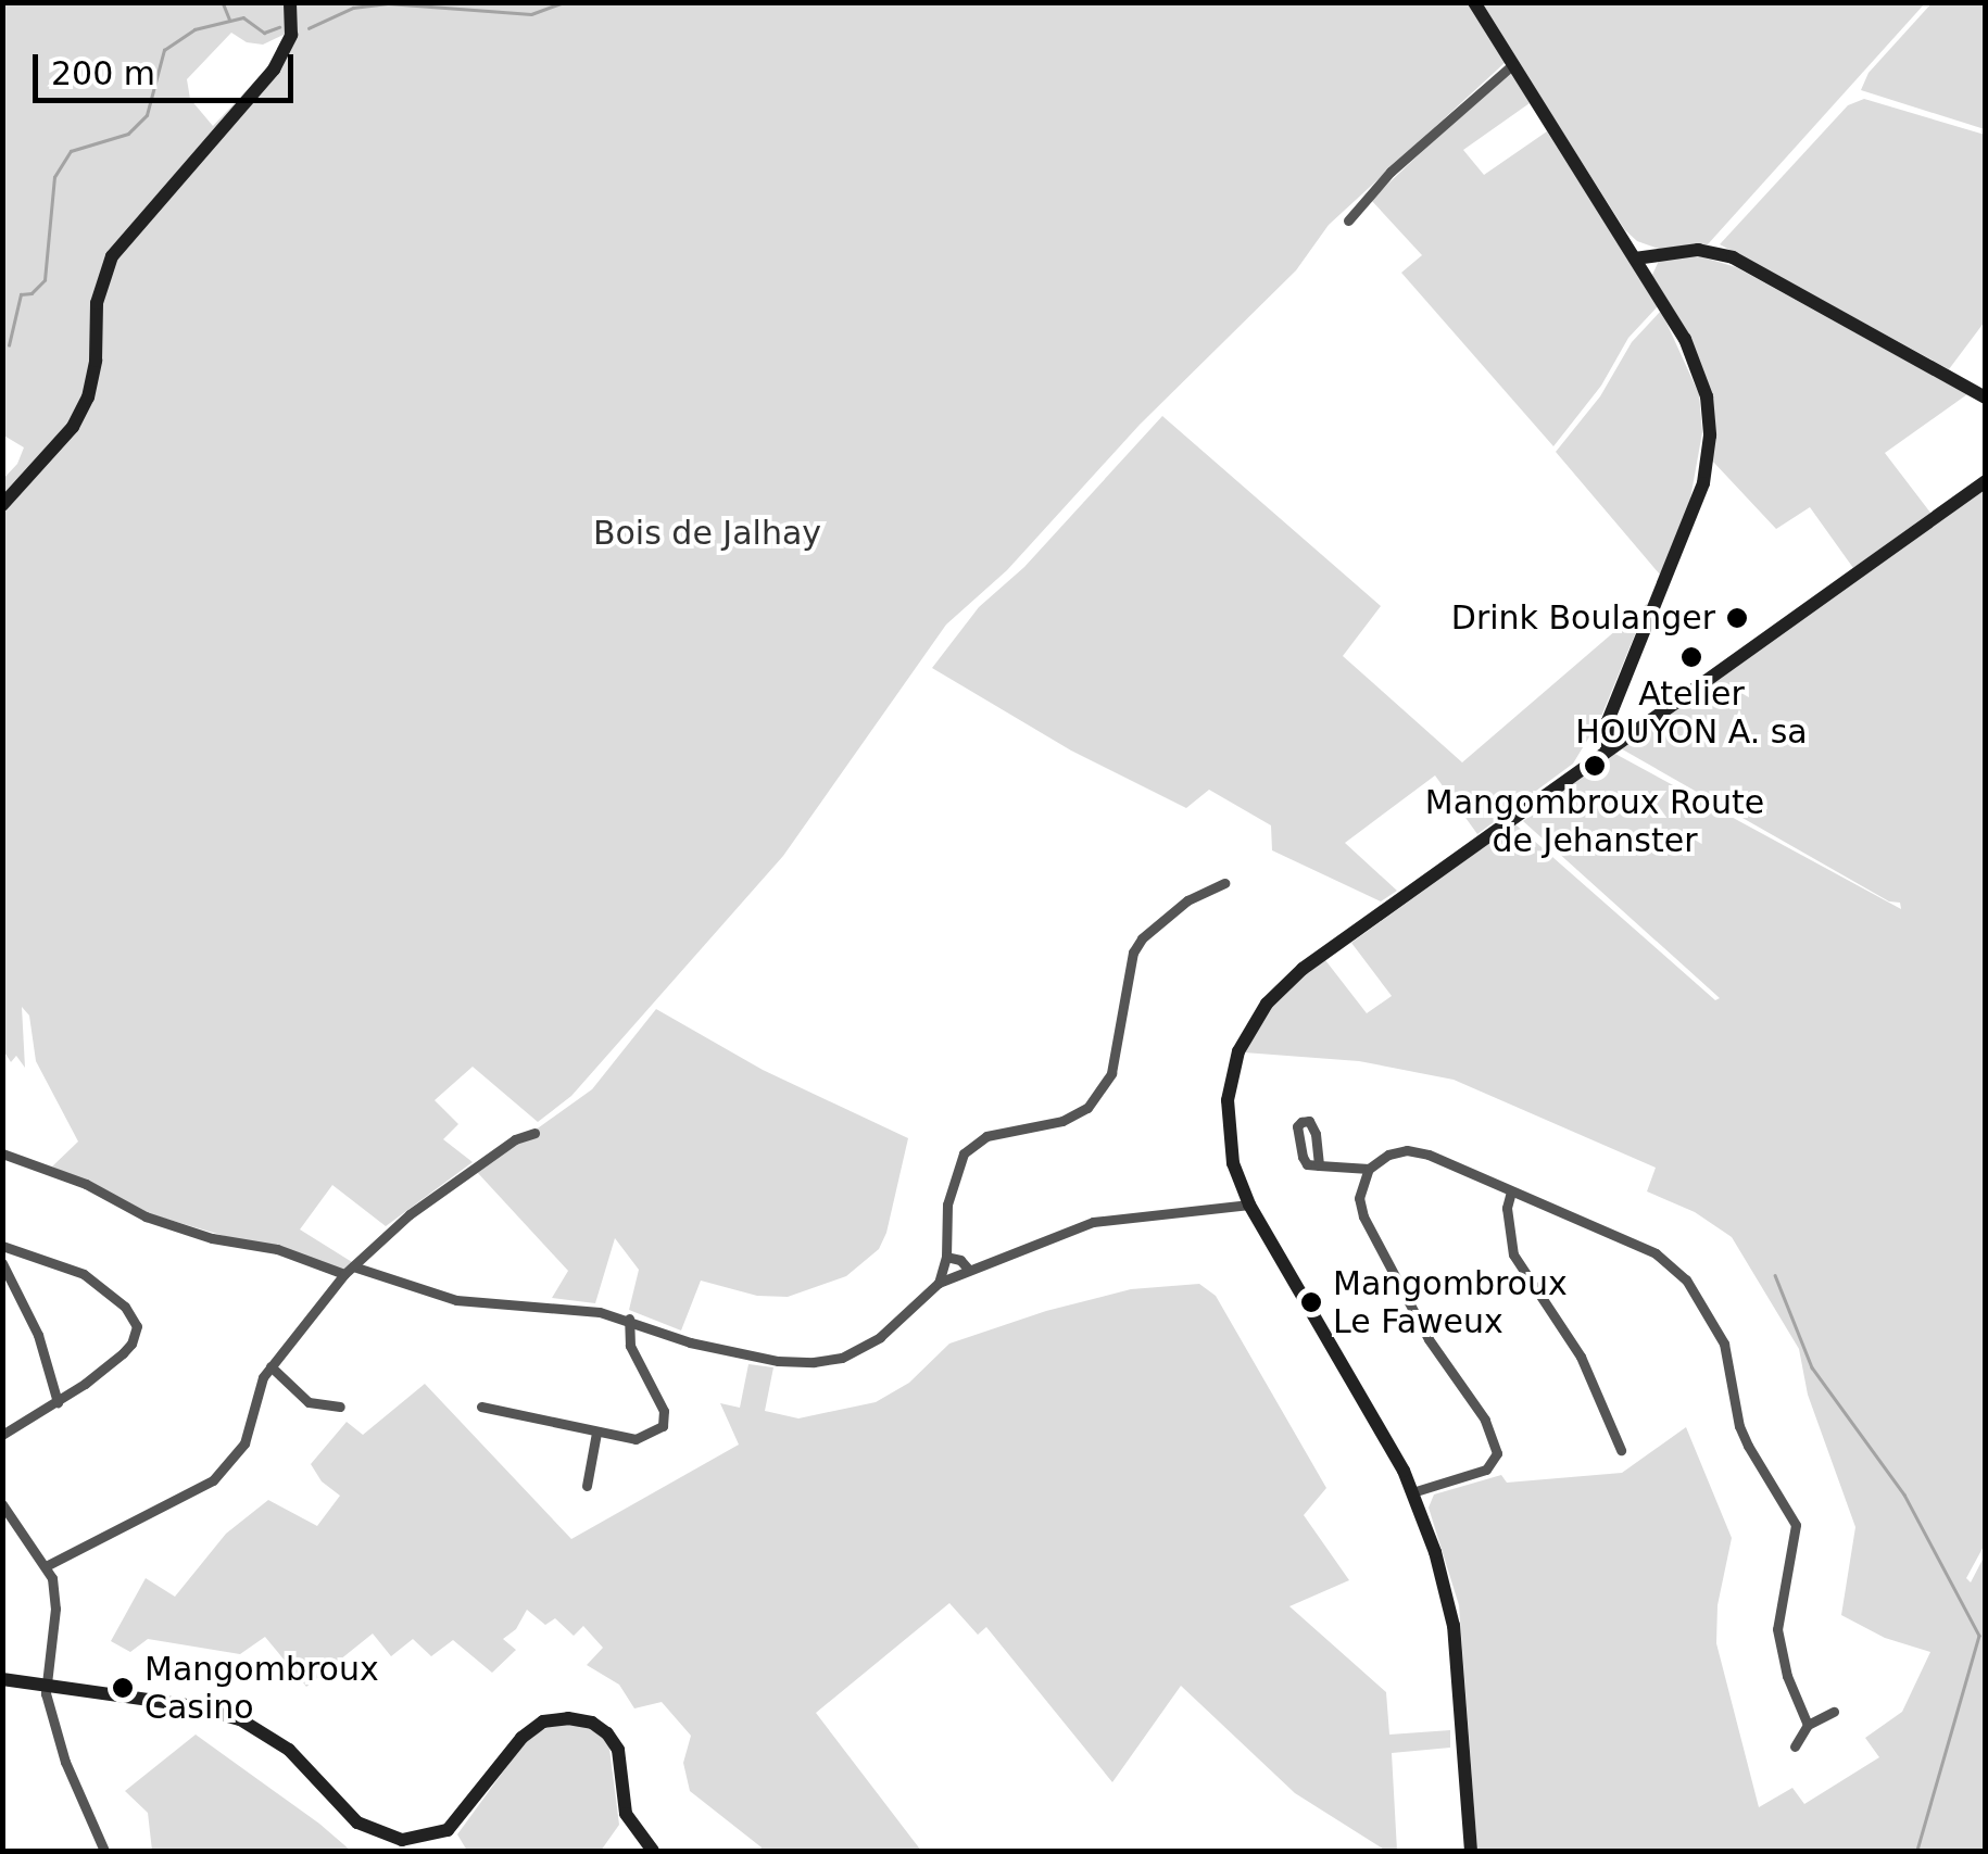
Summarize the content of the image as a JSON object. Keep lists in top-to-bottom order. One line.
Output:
{"parks":["Bois de Jalhay"],"places":["Drink Boulanger","Atelier HOUYON A. sa","Mangombroux Route de Jehanster","Mangombroux Le Faweux","Mangombroux Casino"],"scale_bar":"200 m"}
